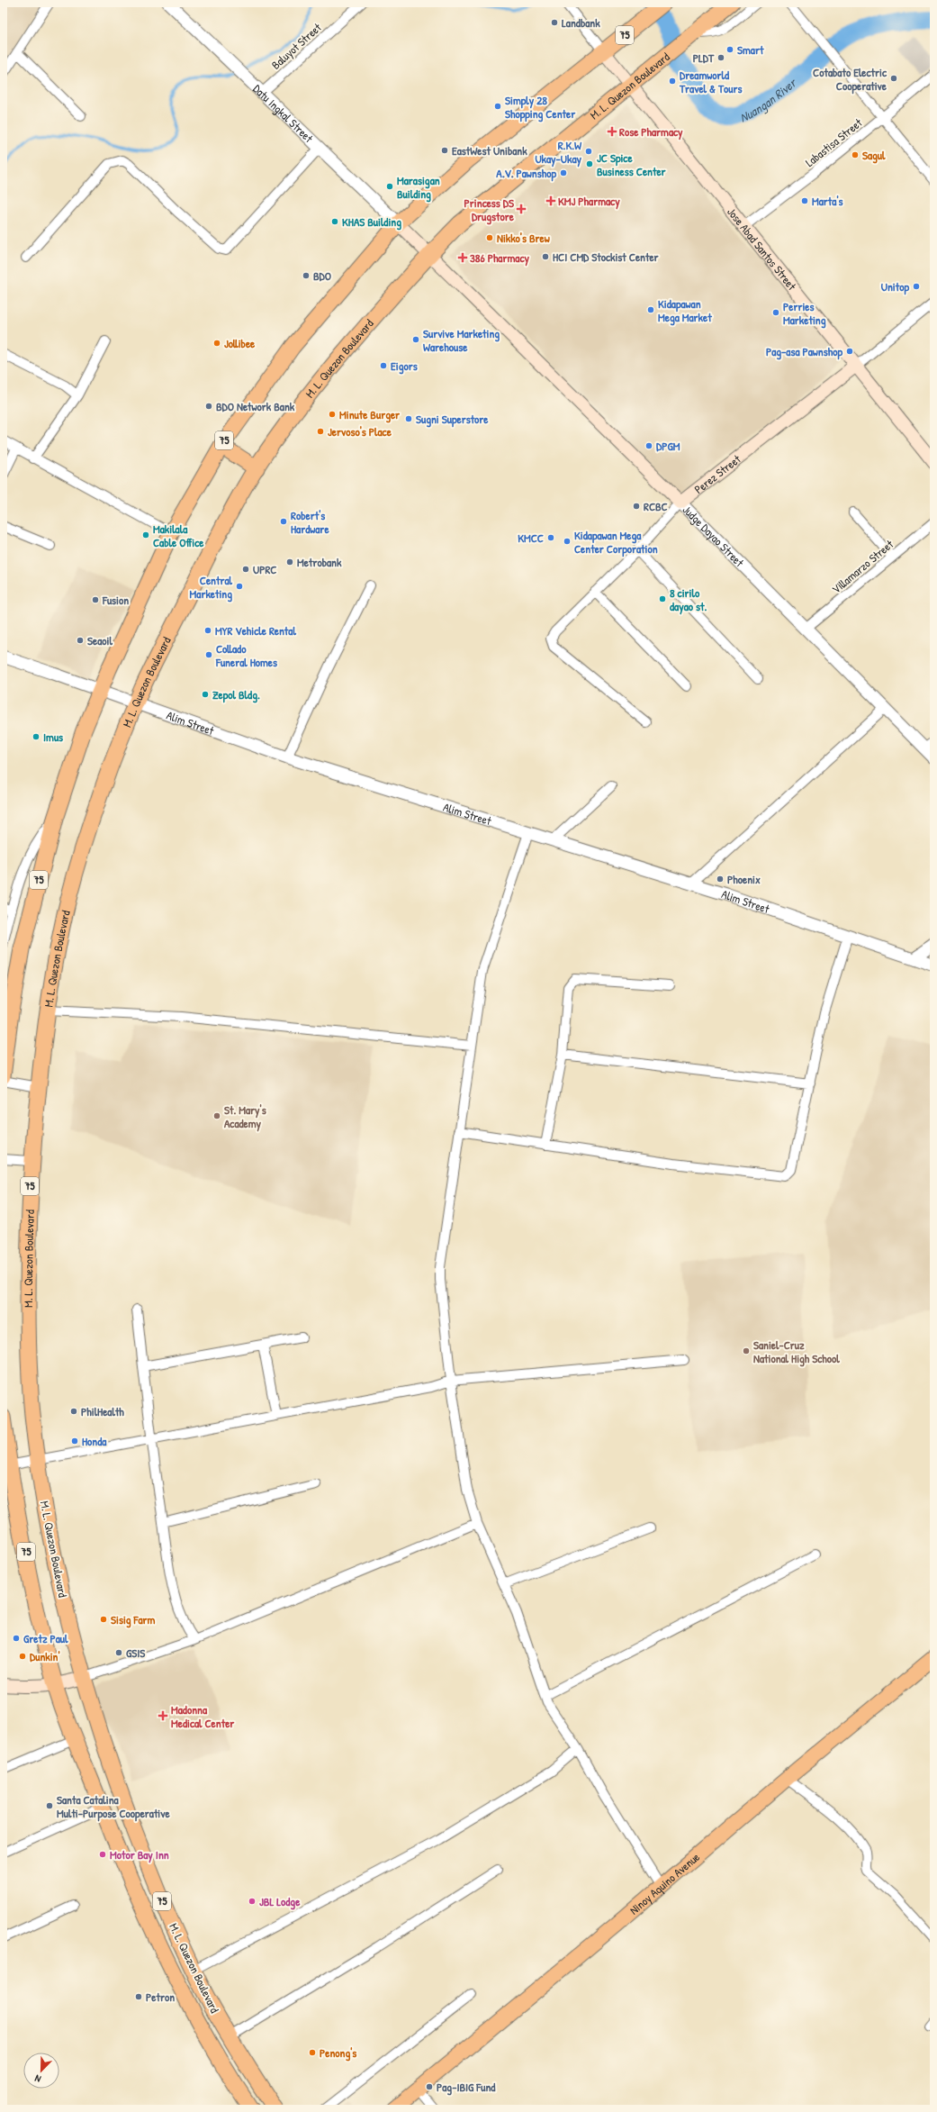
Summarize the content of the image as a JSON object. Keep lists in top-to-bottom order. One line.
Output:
{"streets":{"highway":["75","M. L. Quezon Boulevard"],"main road":["Jose Abad Santos Street","Perez Street","Judge Dayao Street","Ninoy Aquino Avenue"],"street":["Baluyot Street","Datu Ingkal Street","Labastisa Street","Villamarzo Street","Alim Street"]},"crossings":[["75","Datu Ingkal Street"],["75","Jose Abad Santos Street"],["75","Judge Dayao Street"],["75","Alim Street"],["Baluyot Street","Datu Ingkal Street"],["M. L. Quezon Boulevard","Jose Abad Santos Street"],["M. L. Quezon Boulevard","Judge Dayao Street"],["M. L. Quezon Boulevard","Alim Street"],["Datu Ingkal Street","Judge Dayao Street"],["Labastisa Street","Jose Abad Santos Street"],["Jose Abad Santos Street","Perez Street"],["Perez Street","Judge Dayao Street"],["Judge Dayao Street","Villamarzo Street"]],"water":["Nuangan River"],"places":{"other":["Landbank","Smart","PLDT","Cotabato Electric Cooperative","Dreamworld Travel & Tours","Simply 28 Shopping Center","EastWest Unibank","R.K.W Ukay-Ukay","Sagul","JC Spice Business Center","A.V. Pawnshop","Marasigan Building","Marta's","KHAS Building","Nikko's Brew","HCI CMD Stockist Center","BDO","Unitop","Kidapawan Mega Market","Perries Marketing","Survive Marketing Warehouse","Jollibee","Pag-asa Pawnshop","Eigors","BDO Network Bank","Minute Burger","Sugni Superstore","Jervoso's Place","DPGM","RCBC","Robert's Hardware","Makilala Cable Office","KMCC","Kidapawan Mega Center Corporation","Metrobank","UPRC","Central Marketing","8 cirilo dayao st.","Fusion","MYR Vehicle Rental","Seaoil","Collado Funeral Homes","Zepol Bldg.","Imus","Phoenix","St. Mary's Academy","Saniel-Cruz National High School","PhilHealth","Honda","Sisig Farm","Gretz Paul","GSIS","Dunkin'","Santa Catalina Multi-Purpose Cooperative","Motor Bay Inn","JBL Lodge","Petron","Penong's","Pag-IBIG Fund"],"health":["Rose Pharmacy","KMJ Pharmacy","Princess DS Drugstore","386 Pharmacy","Madonna Medical Center"]},"north":"bottom left"}
